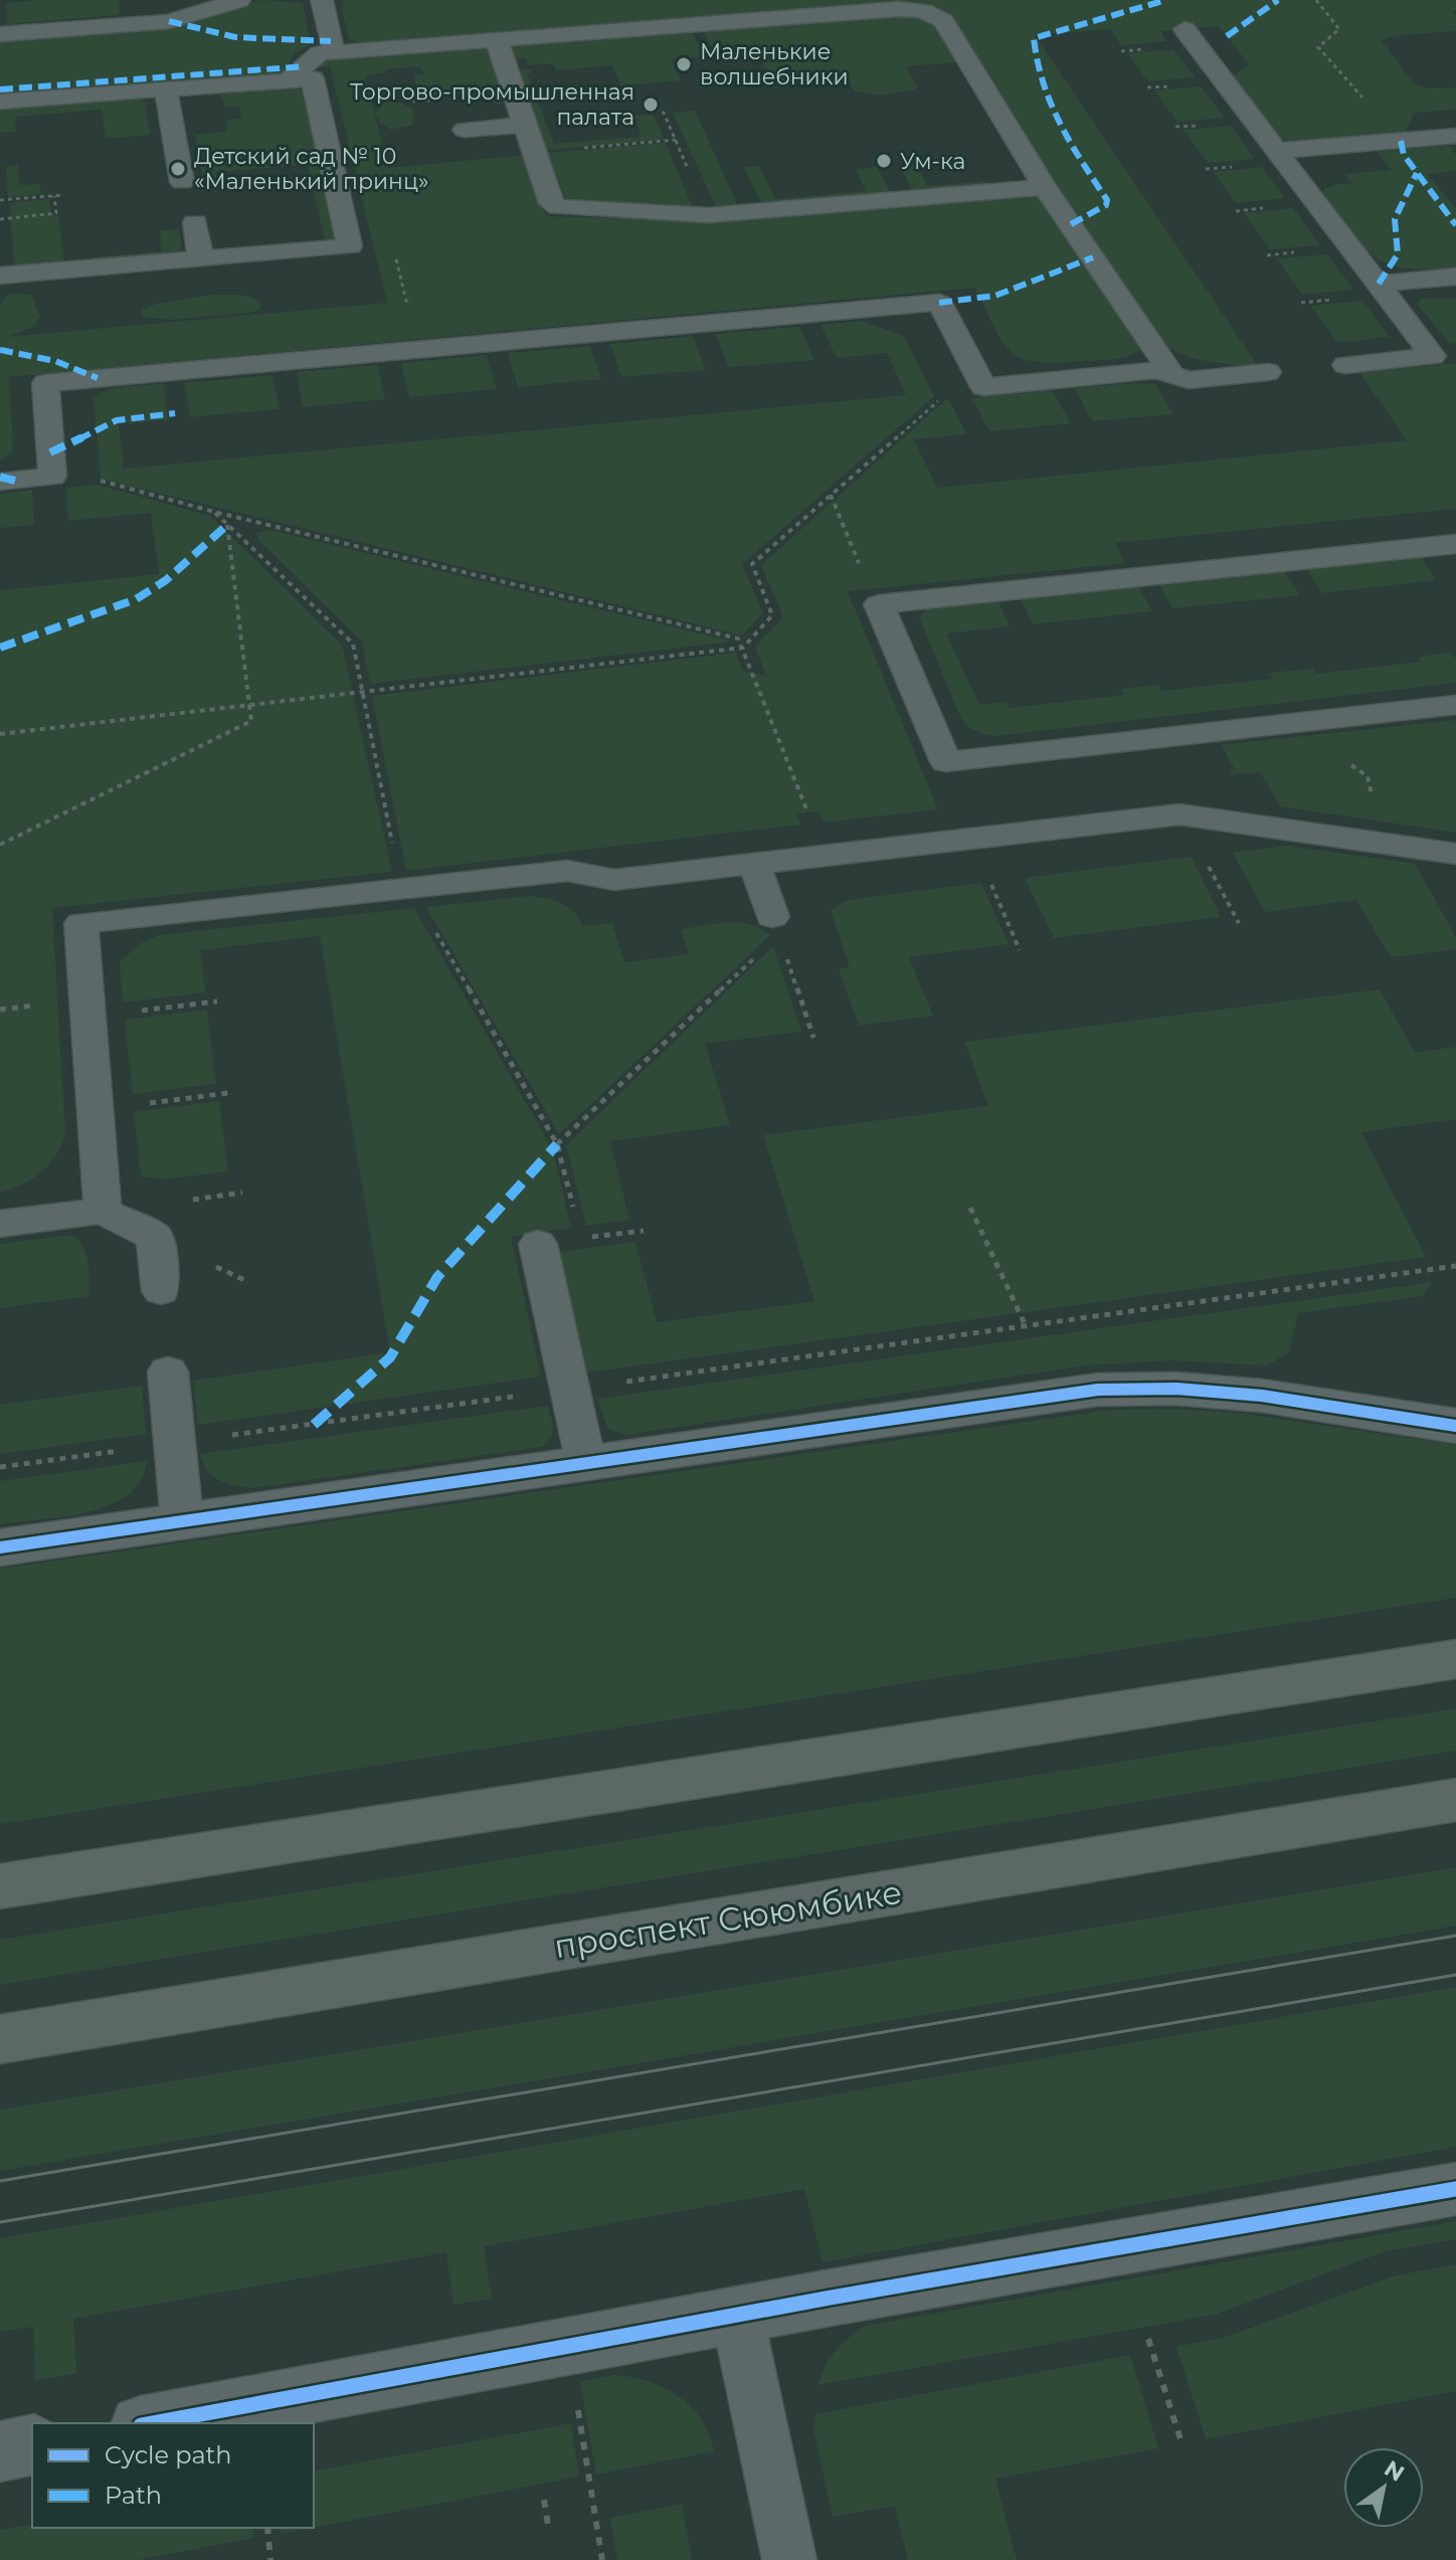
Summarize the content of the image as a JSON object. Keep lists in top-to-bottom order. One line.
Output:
{"streets":{"main road":["проспект Сююмбике"]},"places":["Маленькие волшебники","Торгово-промышленная палата","Ум-ка","Детский сад № 10 «Маленький принц»"],"legend":["Cycle path","Path"],"north":"top right"}
